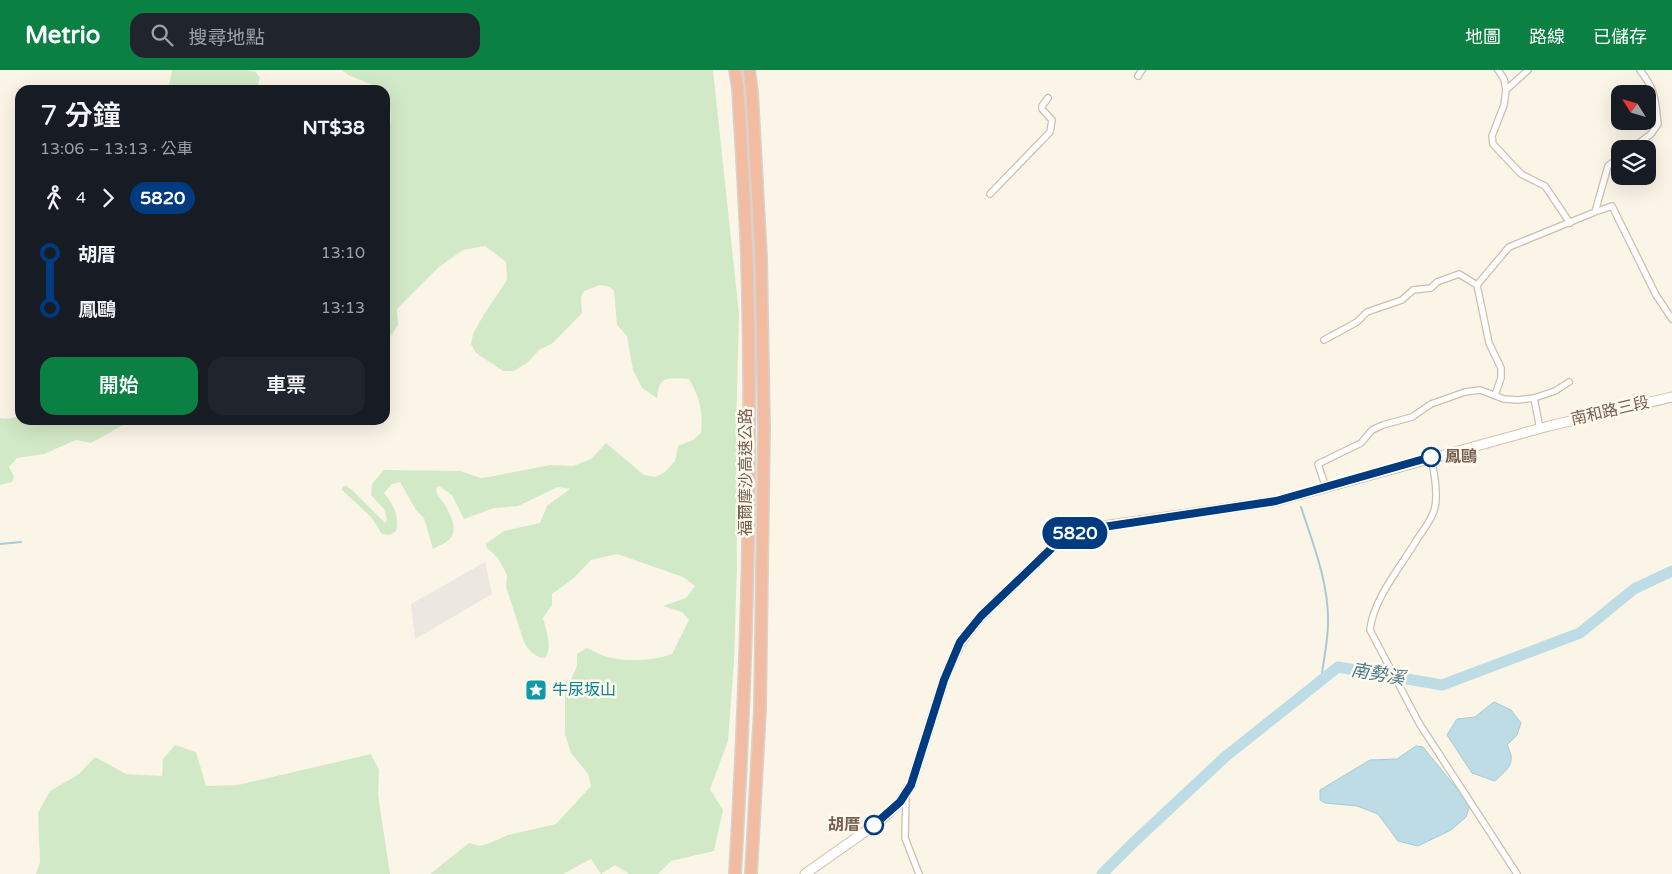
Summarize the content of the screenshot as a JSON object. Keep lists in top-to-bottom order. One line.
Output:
{"streets":{"highway":["福爾摩沙高速公路"],"main road":["南和路三段"]},"water":["南勢溪"],"places":{"other":["鳳鷗","胡厝"],"place":["牛尿坂山"]},"lines":["bus line 5820"],"north":"top left","page":{"header":"Metrio","search":"搜尋地點","nav":["地圖","路線","已儲存"],"on_map":"5820","heading":["7 分鐘","13:06 – 13:13 · 公車","NT$38"],"legs":["4","5820"],"list":[{"name":"胡厝","value":"13:10"},{"name":"鳳鷗","value":"13:13"}],"buttons":["開始","車票"]}}
